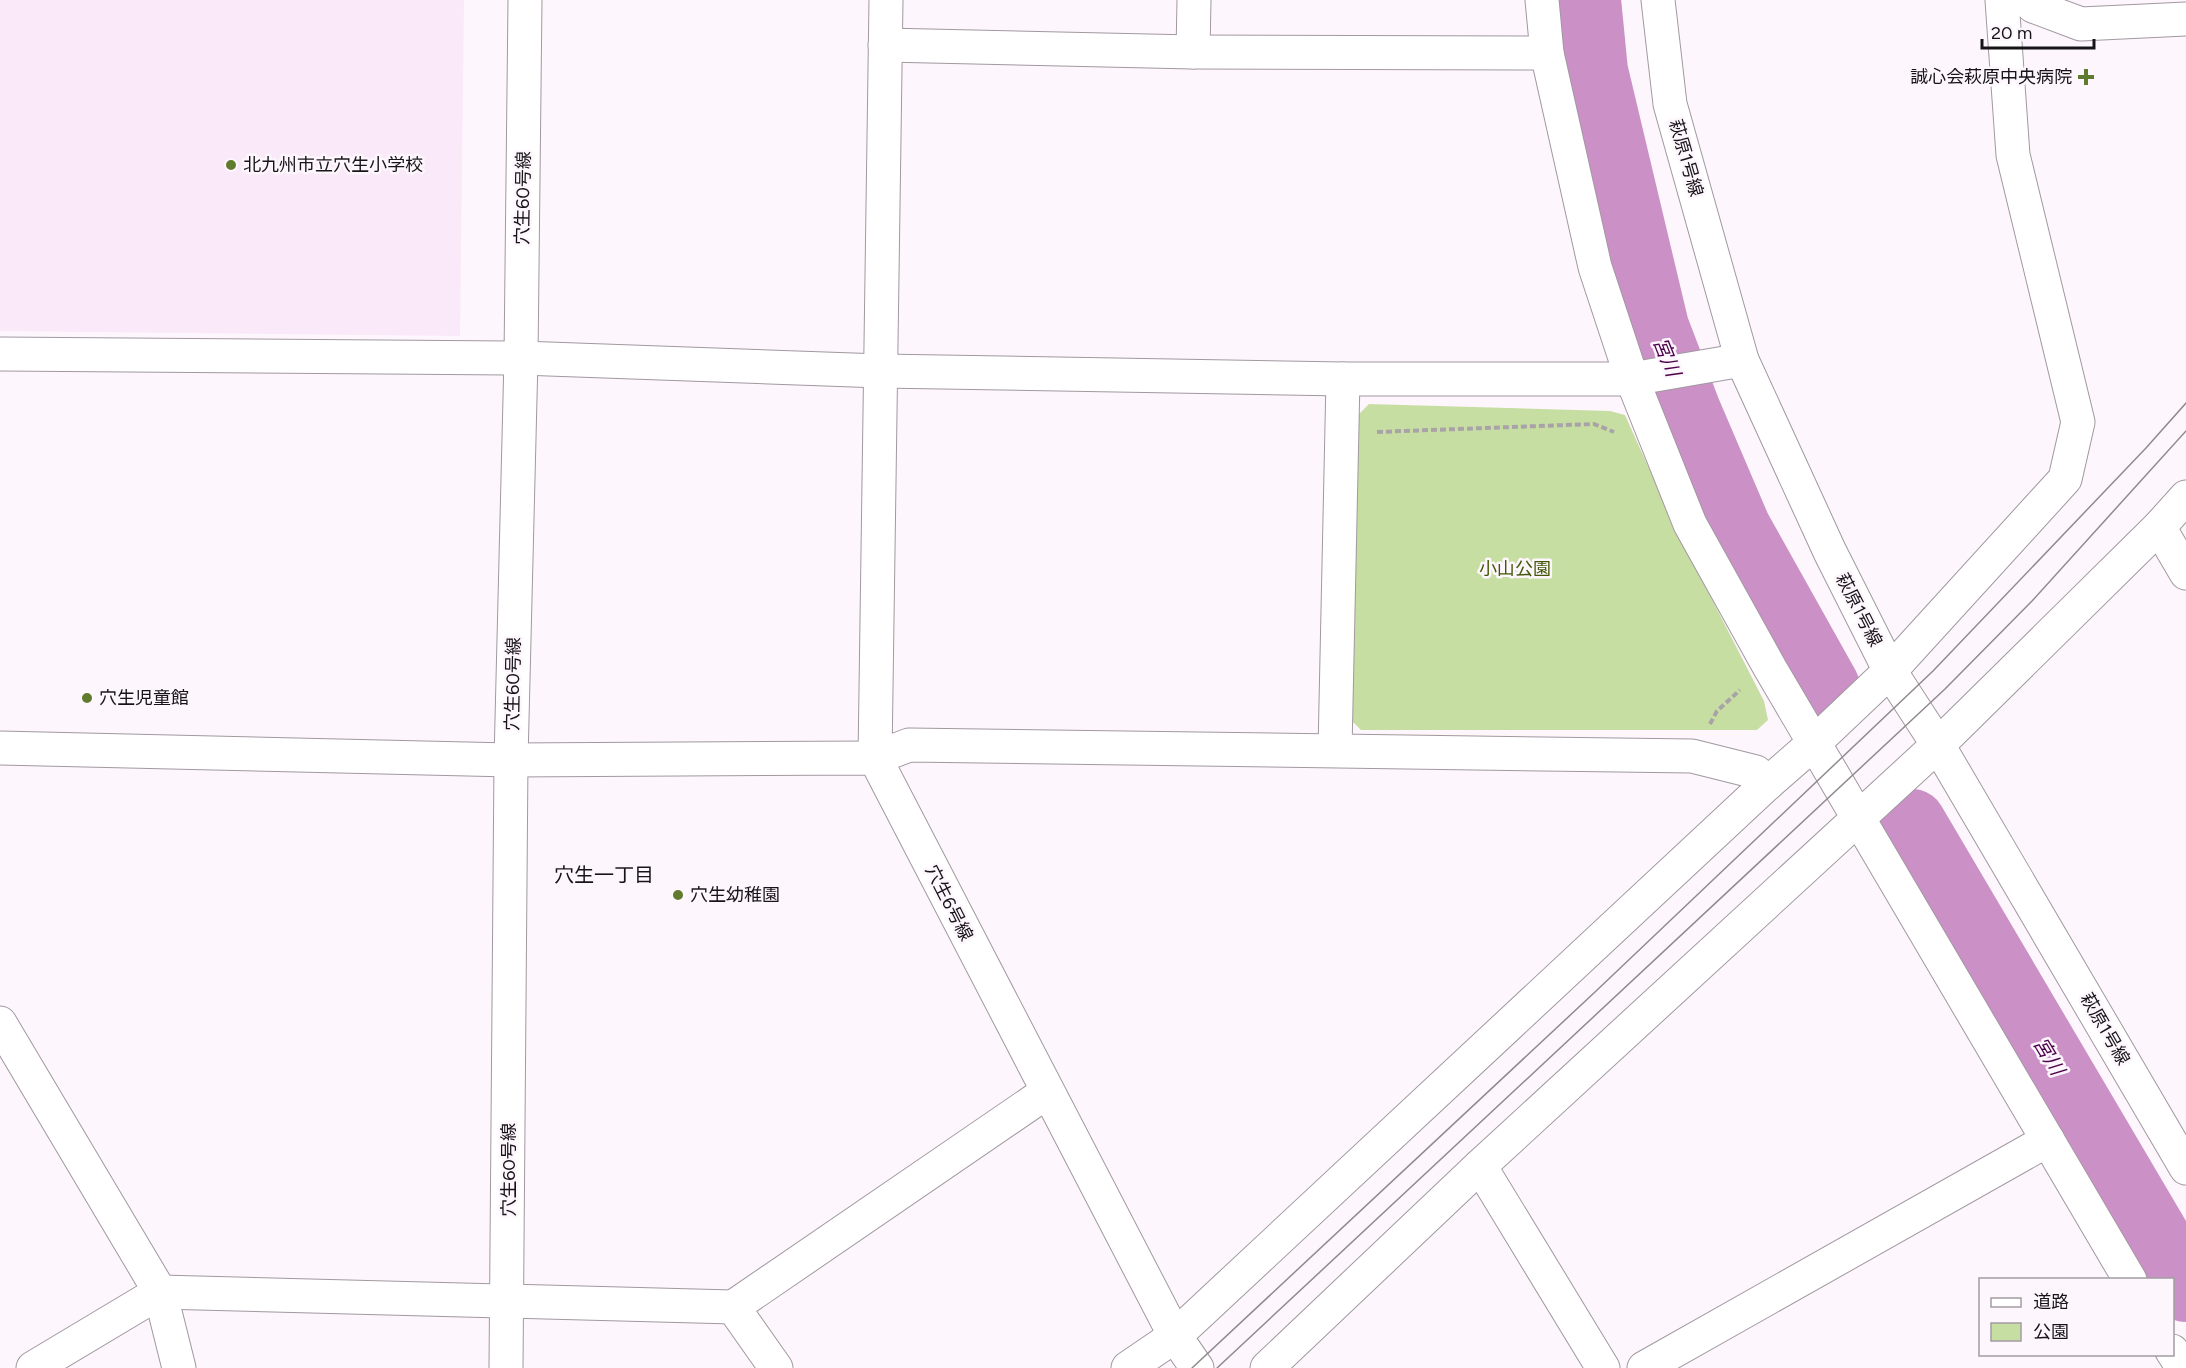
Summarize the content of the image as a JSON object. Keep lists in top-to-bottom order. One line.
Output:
{"streets":{"street":["萩原1号線","穴生60号線","穴生6号線"]},"districts":["穴生一丁目"],"water":["宮川"],"parks":["小山公園"],"places":{"health":["誠心会萩原中央病院"],"other":["北九州市立穴生小学校","穴生児童館","穴生幼稚園"]},"legend":["道路","公園"],"scale_bar":"20 m"}
